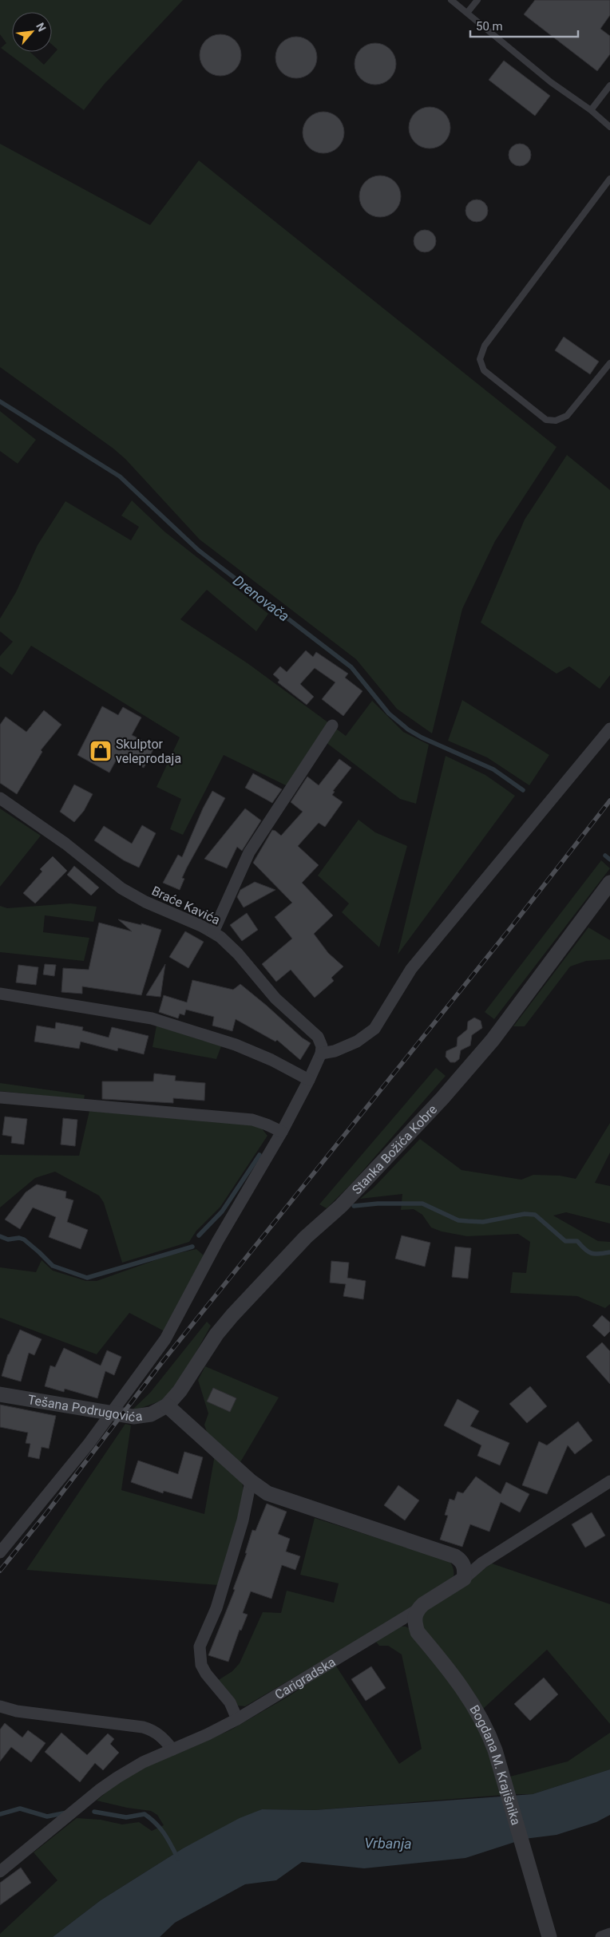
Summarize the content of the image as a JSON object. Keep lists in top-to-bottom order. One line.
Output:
{"streets":{"street":["Braće Kavića","Stanka Božića Kobre","Tešana Podrugovića","Carigradska","Bogdana M. Krajišnika"]},"crossings":[["Stanka Božića Kobre","Tešana Podrugovića"],["Carigradska","Bogdana M. Krajišnika"]],"water":["Drenovača","Vrbanja"],"places":{"shop":["Skulptor veleprodaja"]},"scale_bar":"50 m","north":"top right"}
